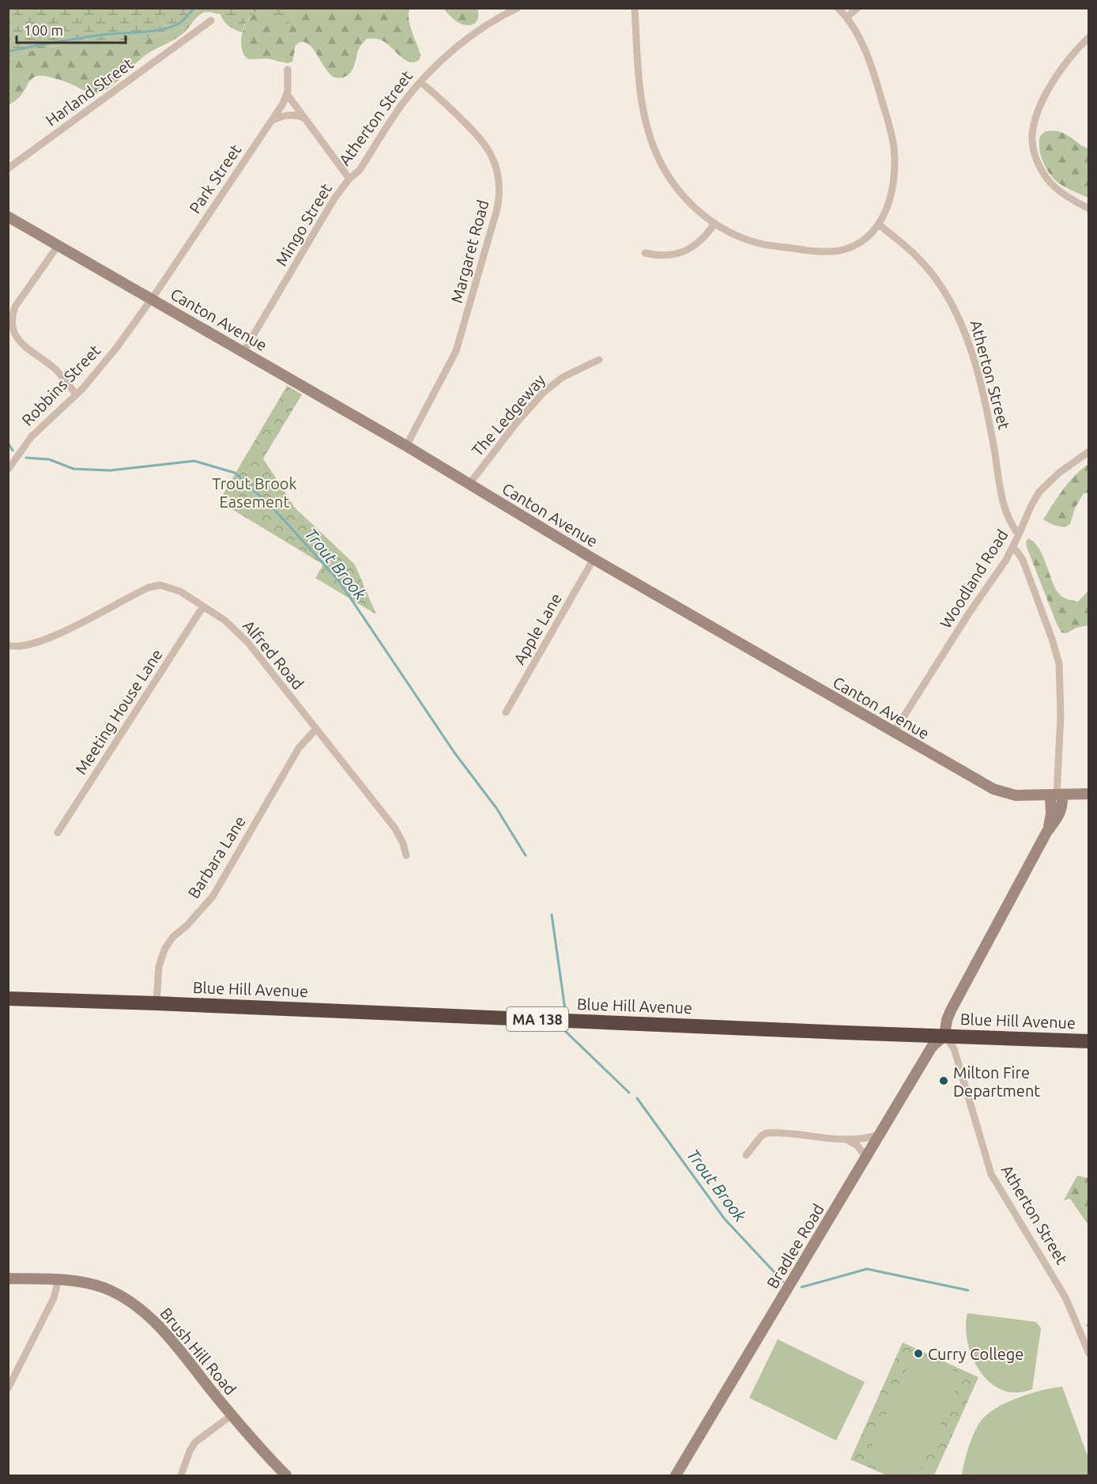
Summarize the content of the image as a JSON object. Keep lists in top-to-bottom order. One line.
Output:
{"streets":{"highway":["Blue Hill Avenue","MA 138"],"main road":["Canton Avenue","Bradlee Road","Brush Hill Road"],"street":["Harland Street","Atherton Street","Park Street","Mingo Street","Margaret Road","Robbins Street","The Ledgeway","Woodland Road","Apple Lane","Alfred Road","Meeting House Lane","Barbara Lane"]},"crossings":[["Atherton Street","Mingo Street"],["Atherton Street","Margaret Road"],["Atherton Street","Woodland Road"],["Atherton Street","Blue Hill Avenue"],["Atherton Street","Bradlee Road"],["Park Street","Mingo Street"],["Park Street","Canton Avenue"],["Park Street","Robbins Street"],["Mingo Street","Canton Avenue"],["Margaret Road","Canton Avenue"],["Canton Avenue","Robbins Street"],["Canton Avenue","The Ledgeway"],["Canton Avenue","Woodland Road"],["Canton Avenue","Apple Lane"],["Alfred Road","Meeting House Lane"],["Alfred Road","Barbara Lane"],["Barbara Lane","Blue Hill Avenue"],["Blue Hill Avenue","Bradlee Road"]],"water":["Trout Brook"],"parks":["Trout Brook Easement"],"places":["Milton Fire Department","Curry College"],"scale_bar":"100 m"}
